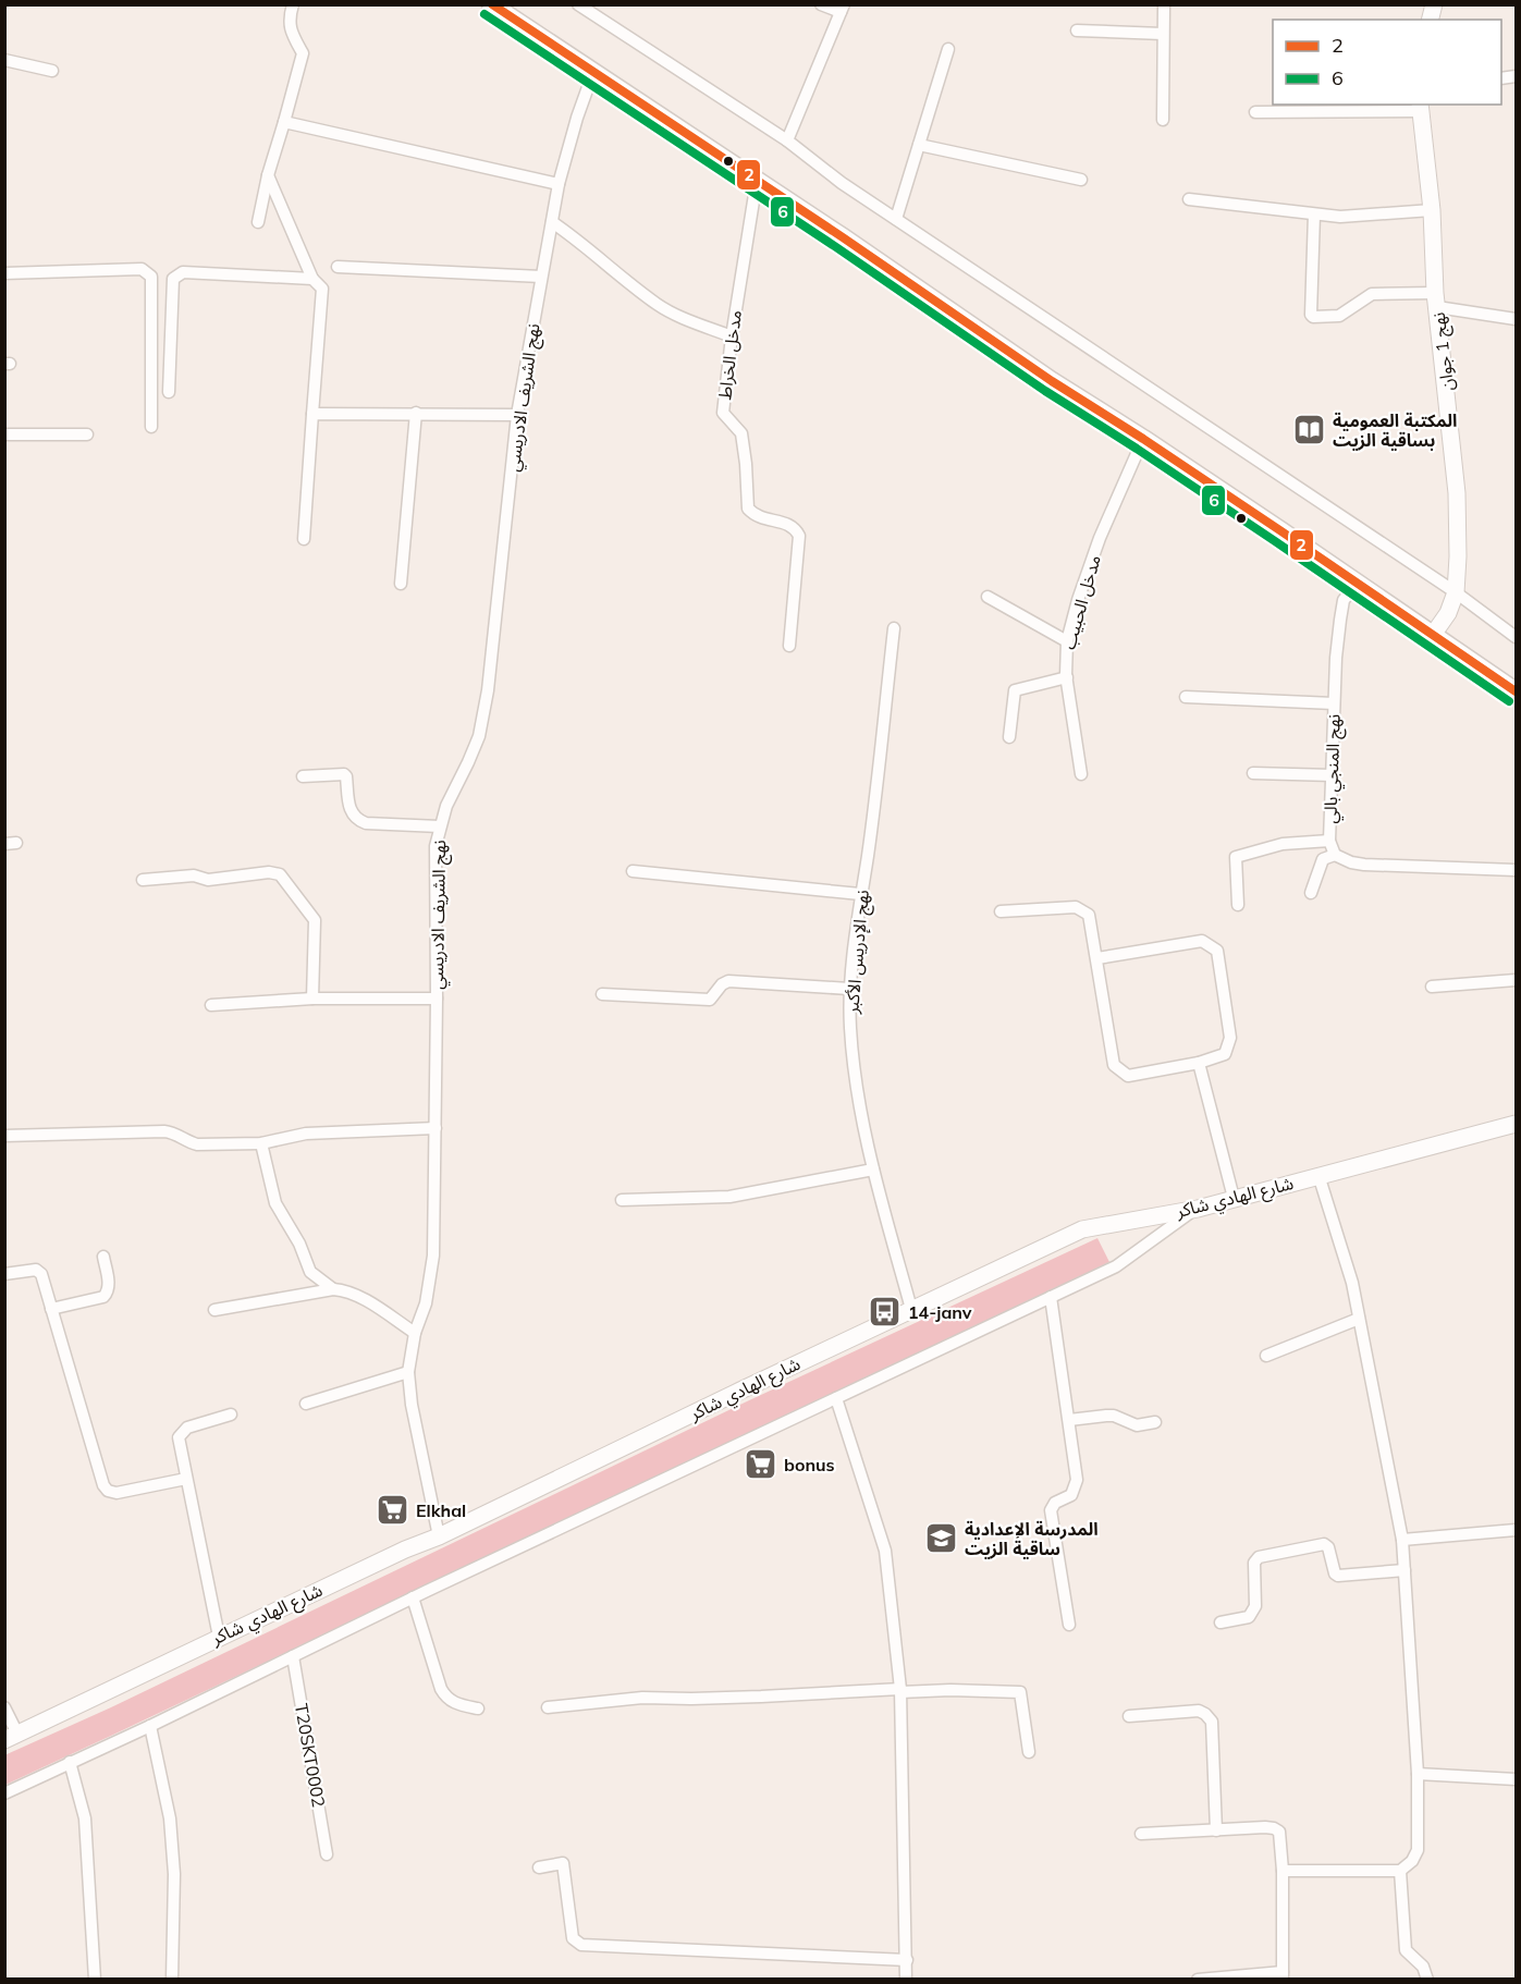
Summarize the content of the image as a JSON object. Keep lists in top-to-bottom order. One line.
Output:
{"streets":{"main road":["نهج 1 جوان","شارع الهادي شاكر"],"street":["مدخل الخراط","نهج الشريف الادريسي","مدخل الحبيب","نهج المنجي بالي","نهج الإدريس الأكبر","T20SKT0002"]},"crossings":[["نهج الشريف الادريسي","شارع الهادي شاكر"],["نهج الإدريس الأكبر","شارع الهادي شاكر"]],"places":{"library":["المكتبة العمومية بساقية الزيت"],"bus stop":["14-janv"],"supermarket":["bonus","Elkhal"],"school or university":["المدرسة الإعدادية ساقية الزيت"]},"lines":["transit line 2","transit line 6"],"legend":["2","6"]}
